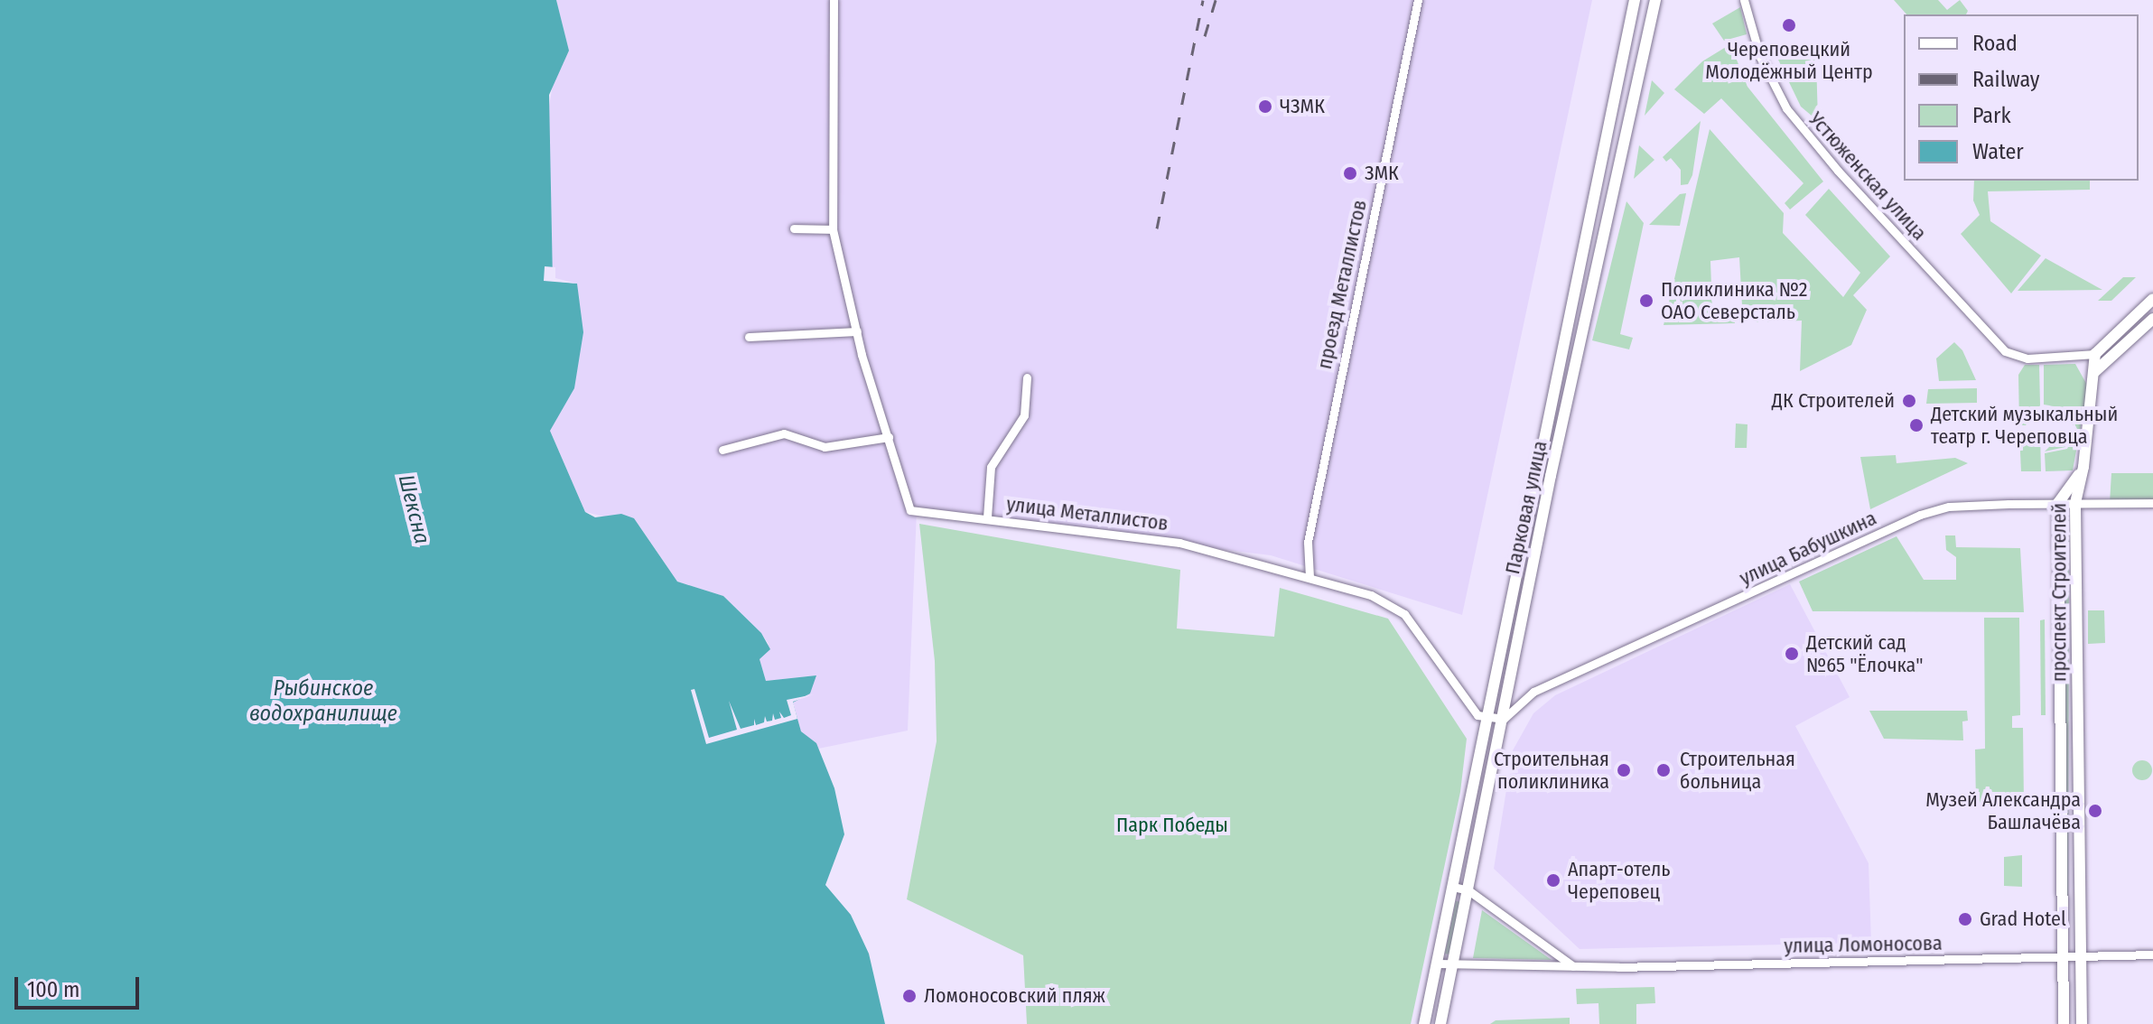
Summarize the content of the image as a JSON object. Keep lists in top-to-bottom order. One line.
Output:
{"streets":{"main road":["Парковая улица","проспект Строителей"],"street":["Устюженская улица","проезд Металлистов","улица Металлистов","улица Бабушкина","улица Ломоносова"]},"crossings":[["проезд Металлистов","улица Металлистов"],["Парковая улица","улица Металлистов"],["Парковая улица","улица Бабушкина"],["Парковая улица","улица Ломоносова"],["улица Бабушкина","проспект Строителей"],["проспект Строителей","улица Ломоносова"]],"water":["Шексна","Рыбинское водохранилище"],"parks":["Парк Победы"],"places":["Череповецкий Молодёжный Центр","ЧЗМК","ЗМК","Поликлиника №2 ОАО Северсталь","ДК Строителей","Детский музыкальный театр г. Череповца","Детский сад №65 \"Ёлочка\"","Строительная поликлиника","Строительная больница","Музей Александра Башлачёва","Апарт-отель Череповец","Grad Hotel","Ломоносовский пляж"],"legend":["Road","Railway","Park","Water"],"scale_bar":"100 m"}
